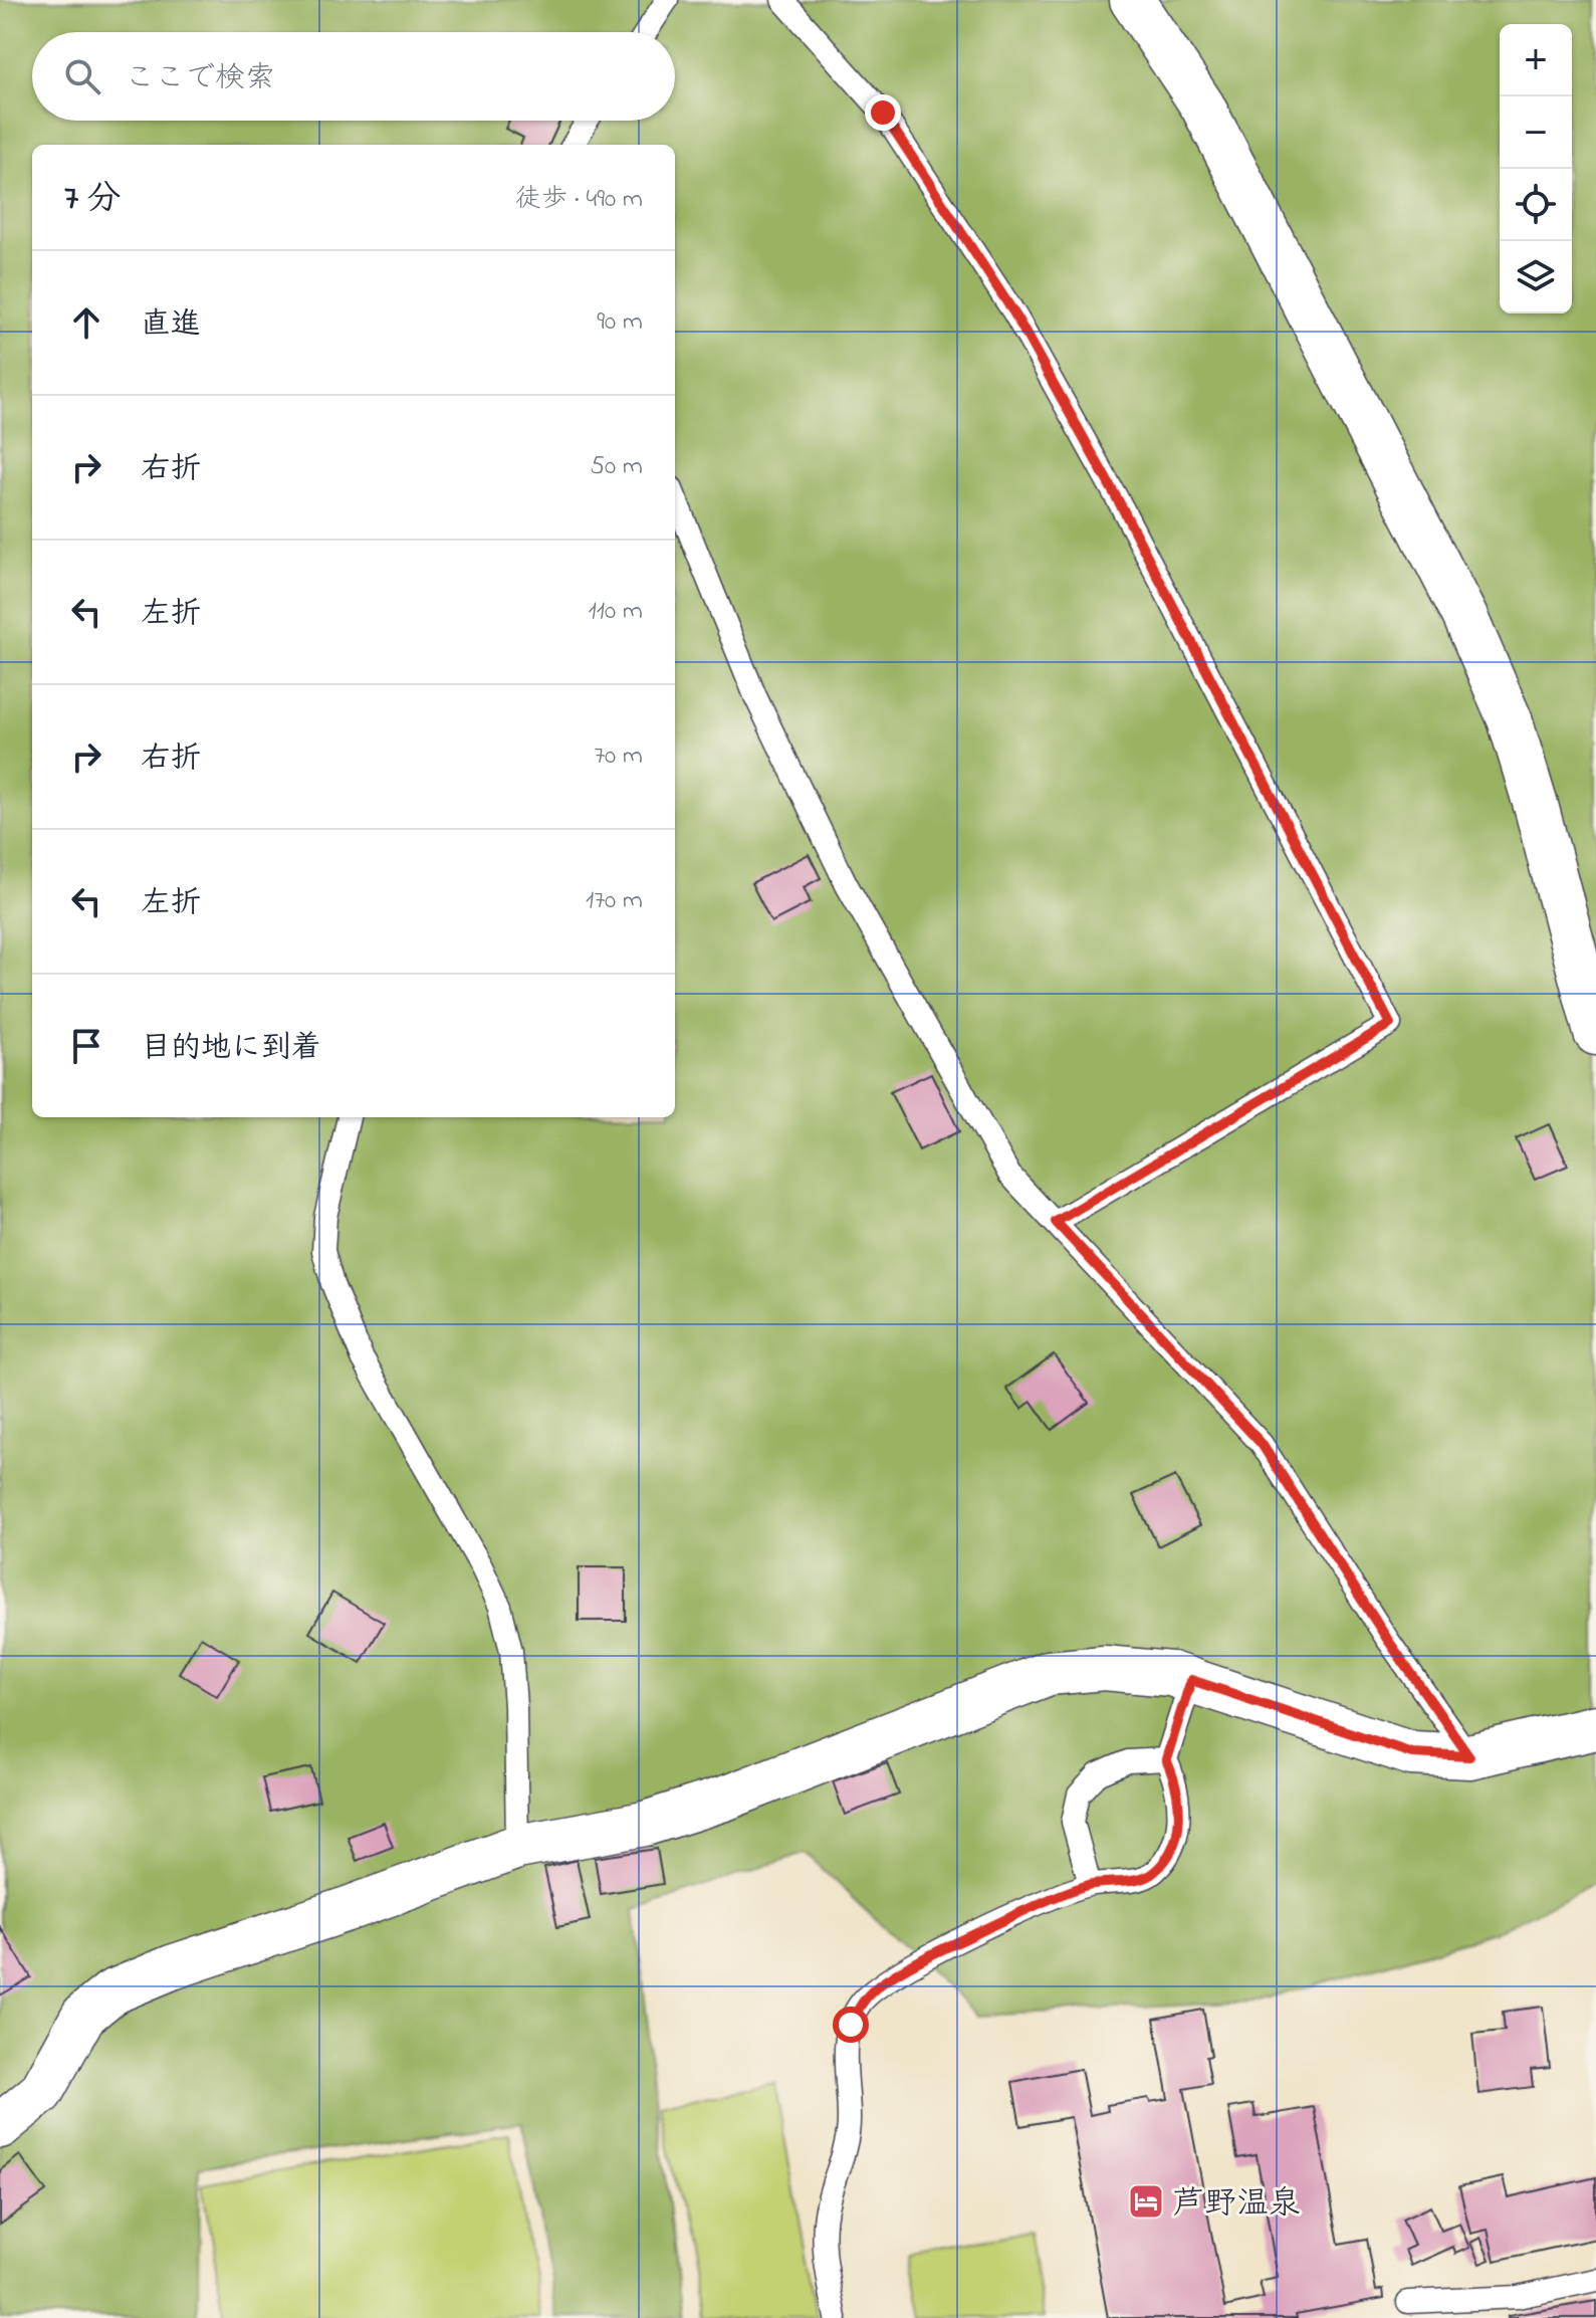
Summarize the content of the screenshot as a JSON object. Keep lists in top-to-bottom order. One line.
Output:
{"places":{"hotel":["芦野温泉"]},"page":{"map_buttons":["+","−"],"search":"ここで検索","heading":["7 分","徒歩 · 490 m"],"list":[["直進","90 m"],["右折","50 m"],["左折","110 m"],["右折","70 m"],["左折","170 m"],"目的地に到着"]}}
